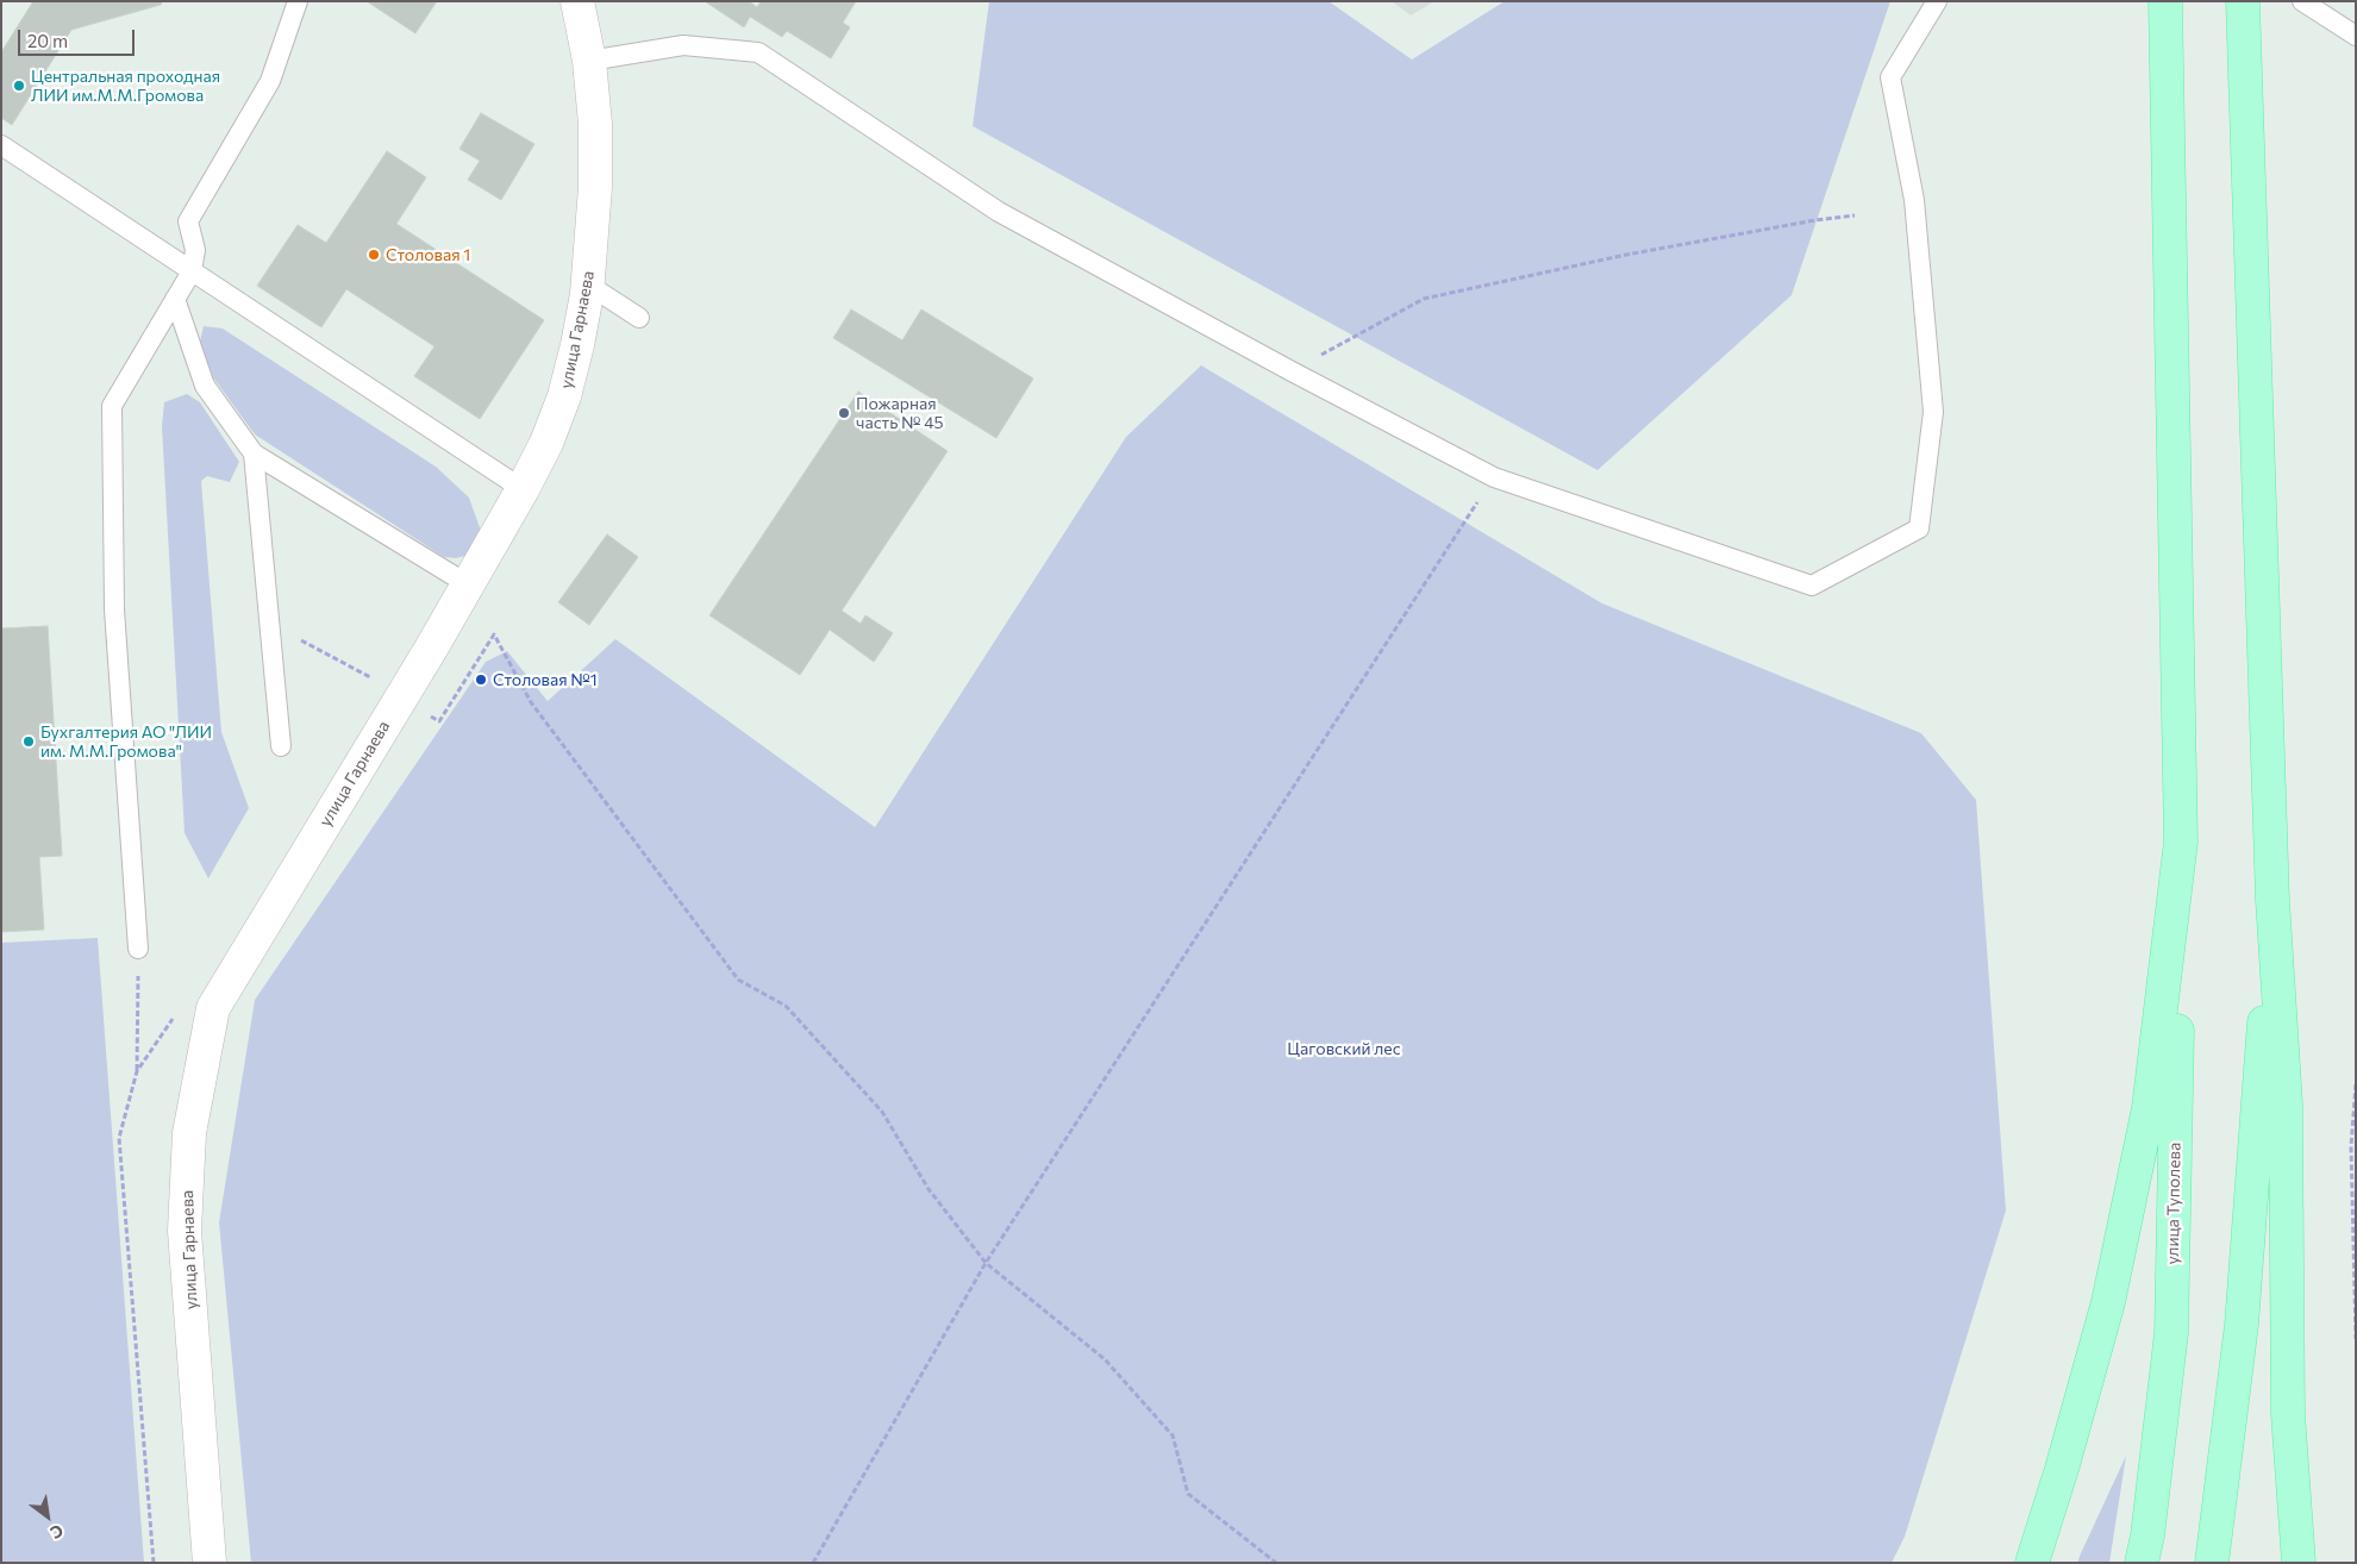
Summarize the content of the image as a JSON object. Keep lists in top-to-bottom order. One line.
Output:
{"streets":{"main road":["улица Туполева"],"street":["улица Гарнаева"]},"parks":["Цаговский лес"],"places":["Центральная проходная ЛИИ им.М.М.Громова","Столовая 1","Пожарная часть № 45","Столовая №1","Бухгалтерия АО \"ЛИИ им. М.М.Громова\""],"scale_bar":"20 m","north":"bottom right"}
